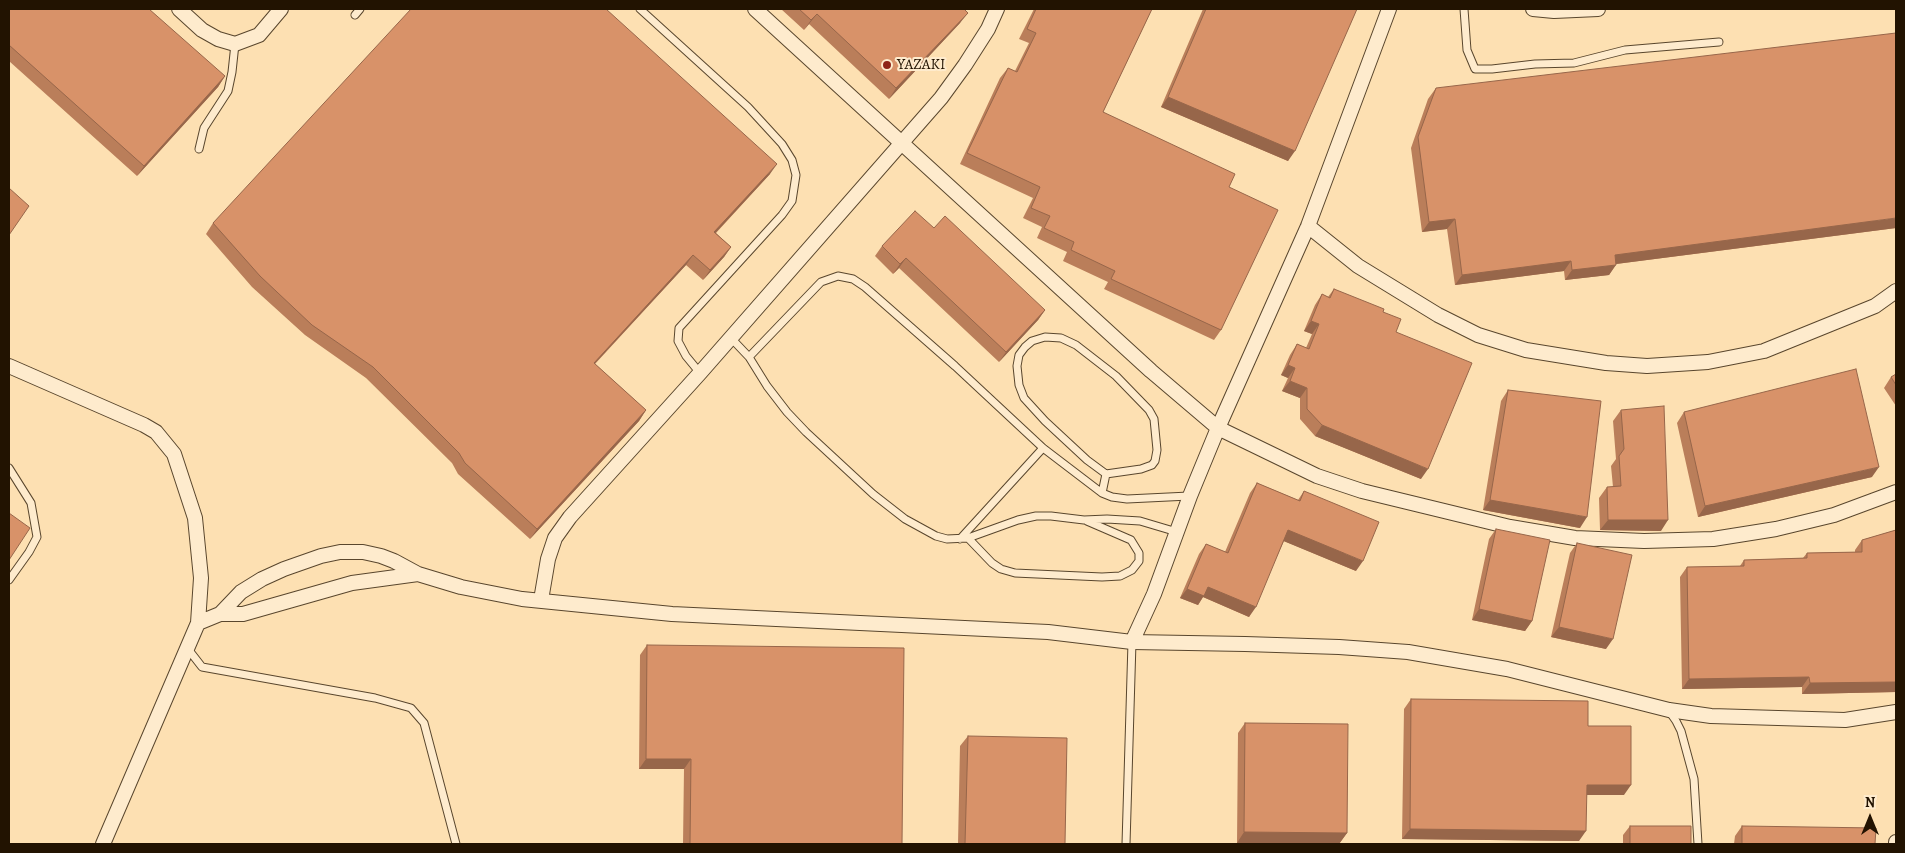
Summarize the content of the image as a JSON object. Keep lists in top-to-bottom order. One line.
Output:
{"places":["YAZAKI"],"north":"top"}
